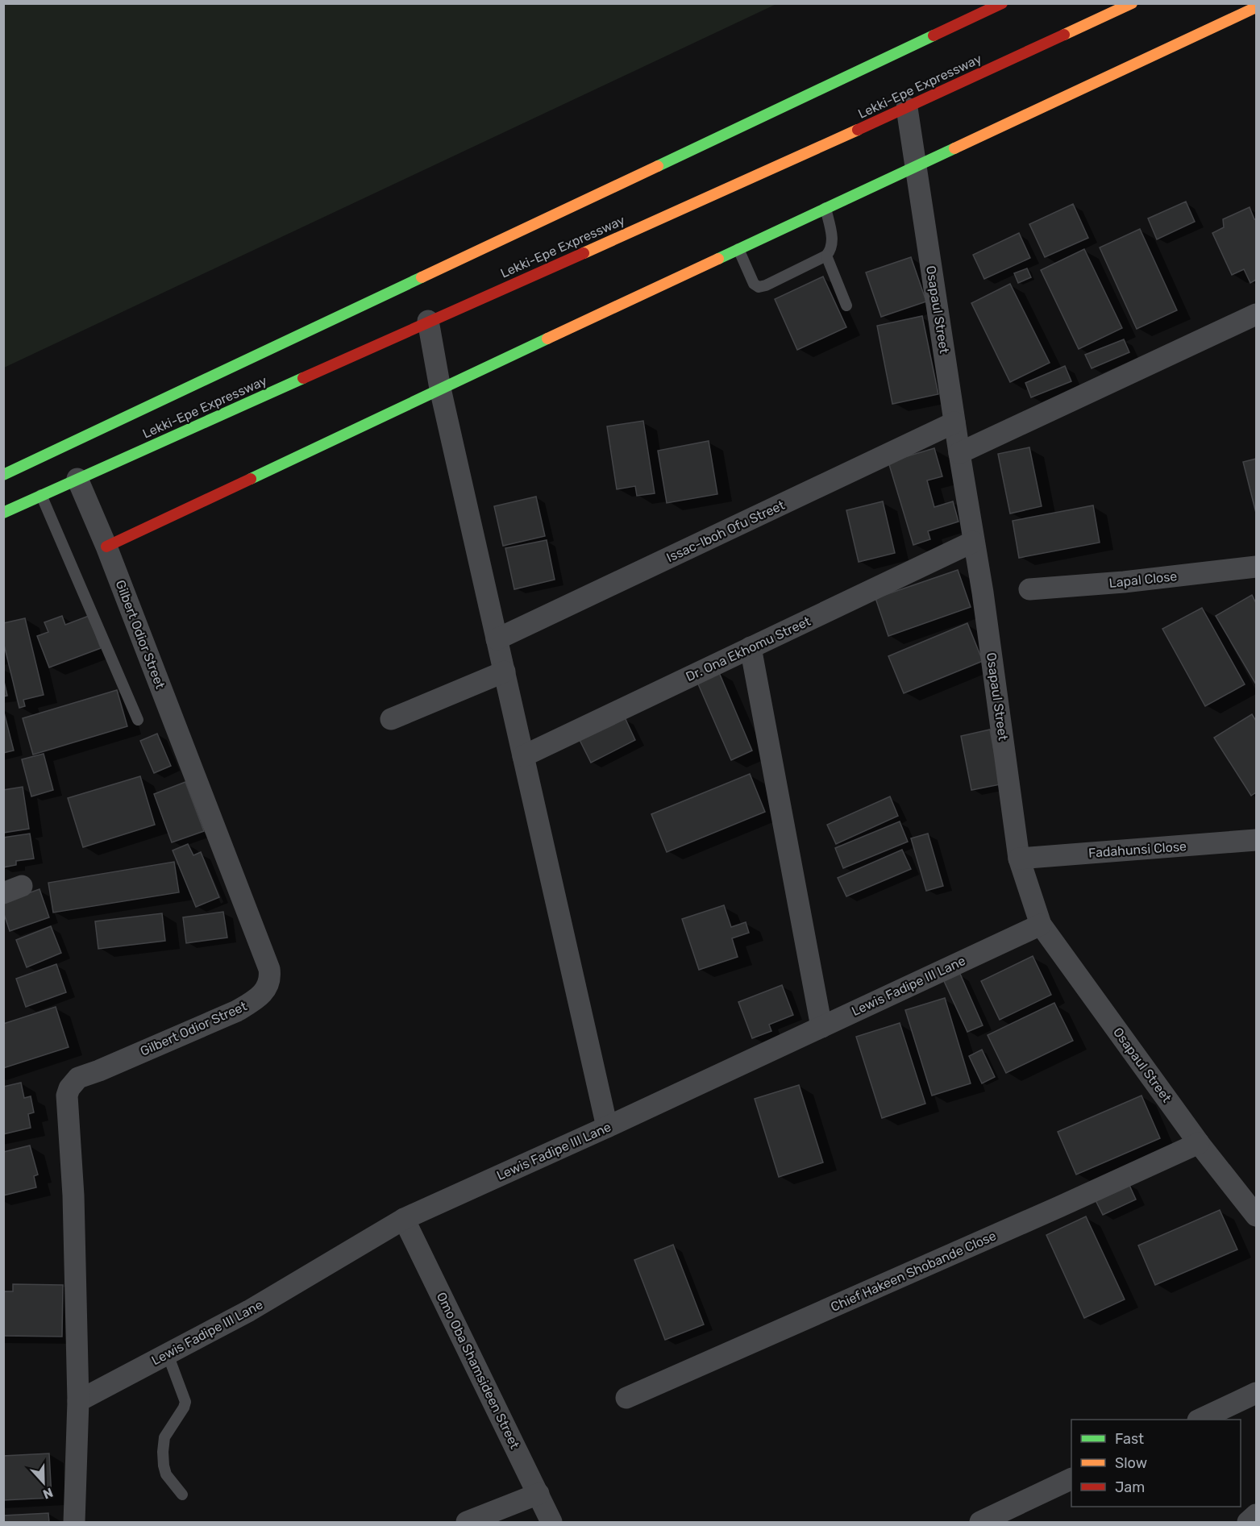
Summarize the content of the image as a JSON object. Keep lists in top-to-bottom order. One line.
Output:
{"streets":{"main road":["Lekki-Epe Expressway"],"street":["Osapaul Street","Issac-Iboh Ofu Street","Lapal Close","Gilbert Odior Street","Dr. Ona Ekhomu Street","Fadahunsi Close","Lewis Fadipe III Lane","Chief Hakeen Shobande Close","Omo Oba Shamsideen Street"]},"crossings":[["Lekki-Epe Expressway","Osapaul Street"],["Lekki-Epe Expressway","Gilbert Odior Street"],["Osapaul Street","Issac-Iboh Ofu Street"],["Osapaul Street","Dr. Ona Ekhomu Street"],["Osapaul Street","Fadahunsi Close"],["Osapaul Street","Lewis Fadipe III Lane"],["Osapaul Street","Chief Hakeen Shobande Close"],["Gilbert Odior Street","Lewis Fadipe III Lane"],["Lewis Fadipe III Lane","Omo Oba Shamsideen Street"]],"legend":["Fast","Slow","Jam"],"north":"bottom"}
